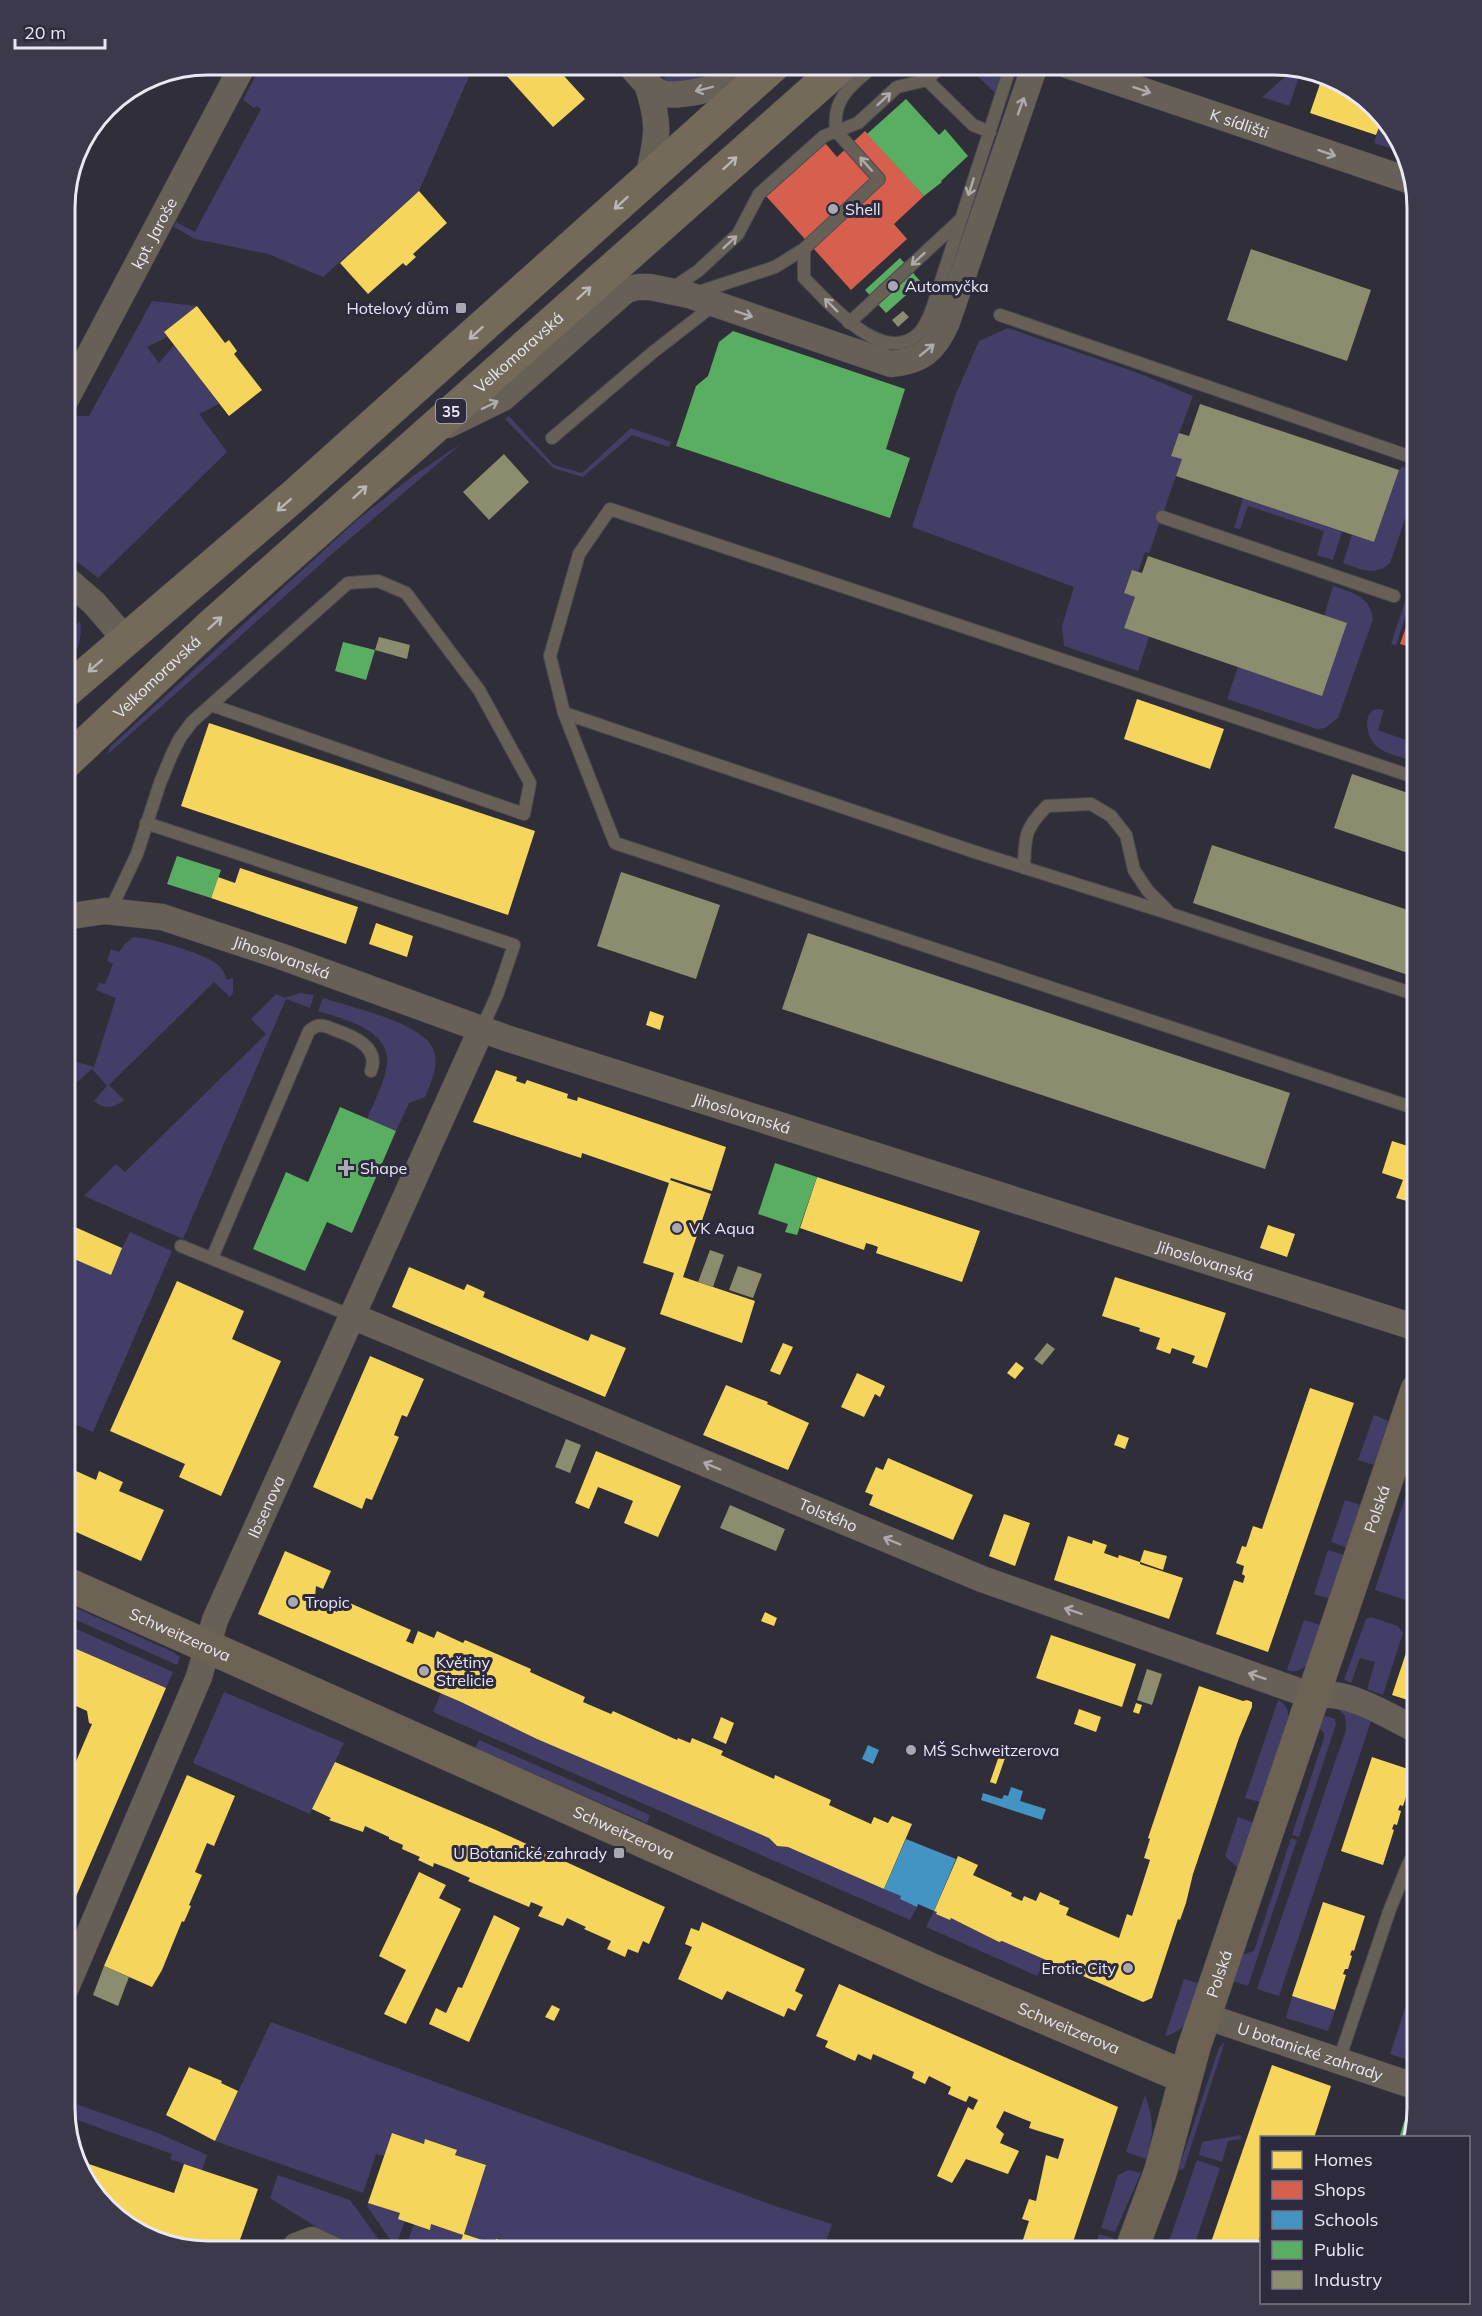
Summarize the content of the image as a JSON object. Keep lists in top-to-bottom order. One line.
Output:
{"streets":{"main road":["Velkomoravská","35"],"street":["K sídlišti","kpt. Jaroše","Jihoslovanská","Ibsenova","Polská","Tolstého","Schweitzerova","U botanické zahrady"]},"crossings":[["Jihoslovanská","Ibsenova"],["Ibsenova","Tolstého"],["Ibsenova","Schweitzerova"],["Polská","Tolstého"],["Polská","Schweitzerova"],["Polská","U botanické zahrady"]],"one_way":["K sídlišti","Tolstého"],"places":{"other":["Shell","Automyčka","VK Aqua","Tropic","Květiny Strelicie","MŠ Schweitzerova","Erotic City"],"transit":["Hotelový dům","U Botanické zahrady"],"health":["Shape"]},"legend":["Homes","Shops","Schools","Public","Industry"],"scale_bar":"20 m"}
